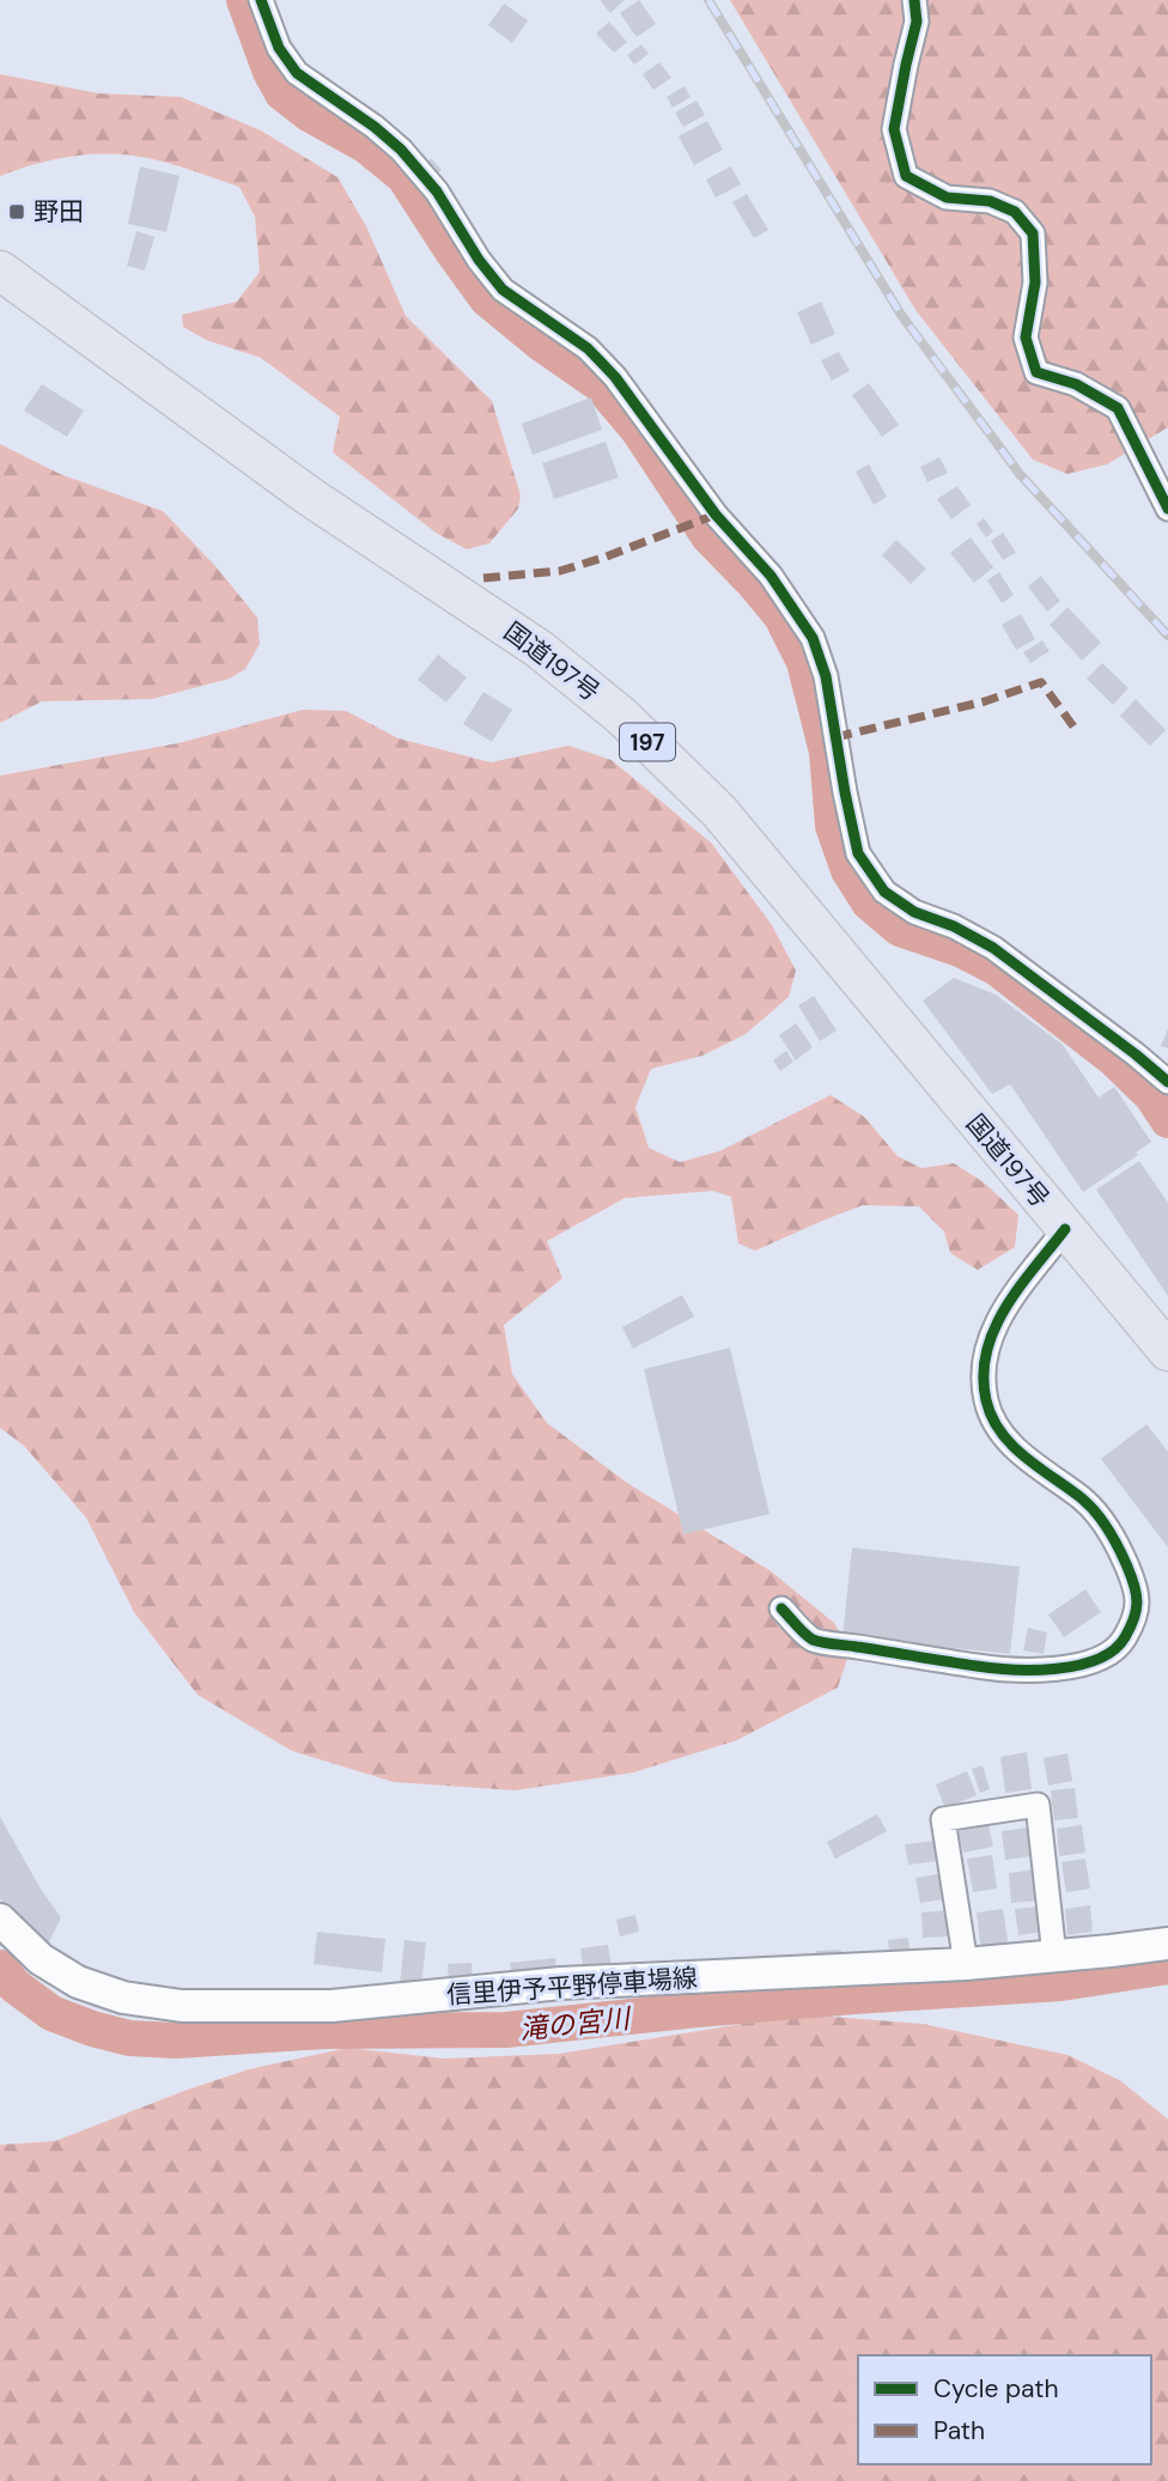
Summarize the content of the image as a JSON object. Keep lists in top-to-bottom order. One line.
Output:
{"streets":{"highway":["国道197号","197"],"main road":["信里伊予平野停車場線"]},"water":["滝の宮川"],"places":{"transit":["野田"]},"legend":["Cycle path","Path"]}
